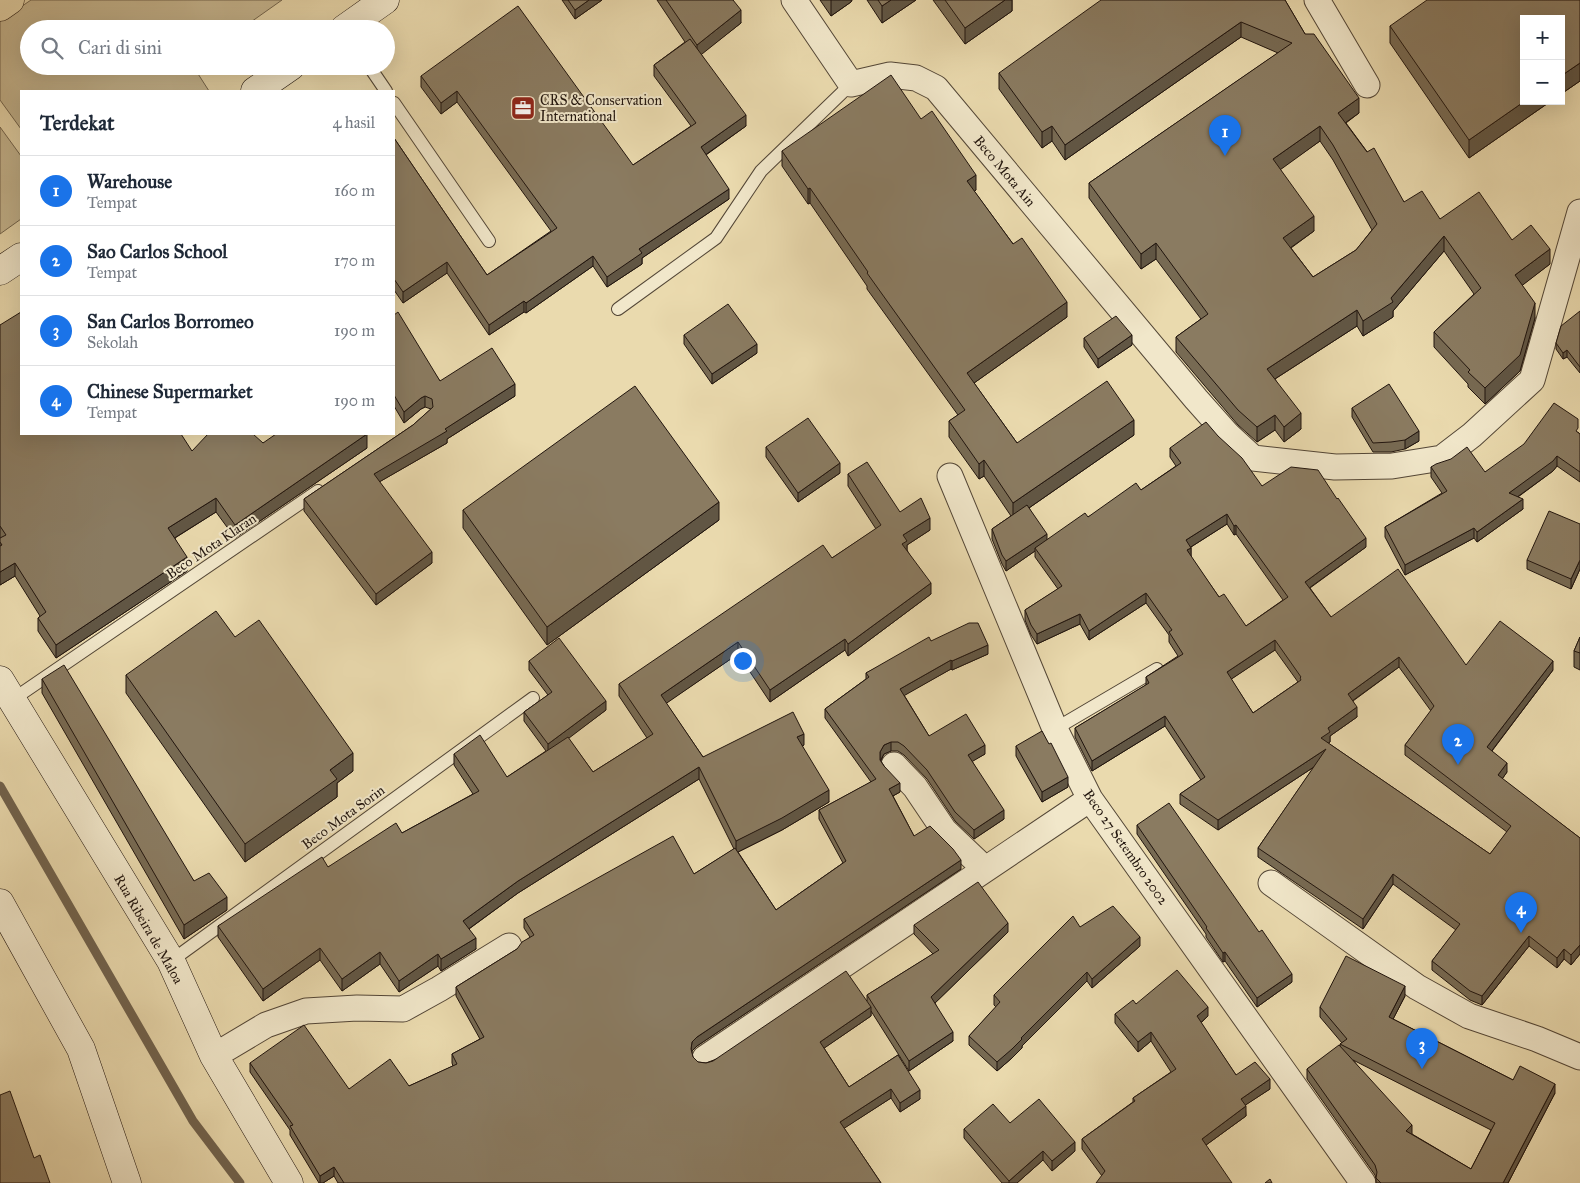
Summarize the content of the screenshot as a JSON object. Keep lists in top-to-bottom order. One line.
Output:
{"streets":{"street":["Beco Mota Ain","Beco 27 Setembro 2002","Rua Ribeira de Maloa"],"lane":["Beco Mota Klaran","Beco Mota Sorin"]},"crossings":[["Beco Mota Klaran","Rua Ribeira de Maloa"],["Beco Mota Sorin","Rua Ribeira de Maloa"]],"places":{"office":["CRS & Conservation International"]},"page":{"map_buttons":["+","−"],"search":"Cari di sini","heading":["Terdekat","4 hasil"],"pins":["1","2","4","3"],"list":[{"mark":"1","name":"Warehouse","note":"Tempat","value":"160 m"},{"mark":"2","name":"Sao Carlos School","note":"Tempat","value":"170 m"},{"mark":"3","name":"San Carlos Borromeo","note":"Sekolah","value":"190 m"},{"mark":"4","name":"Chinese Supermarket","note":"Tempat","value":"190 m"}]}}
